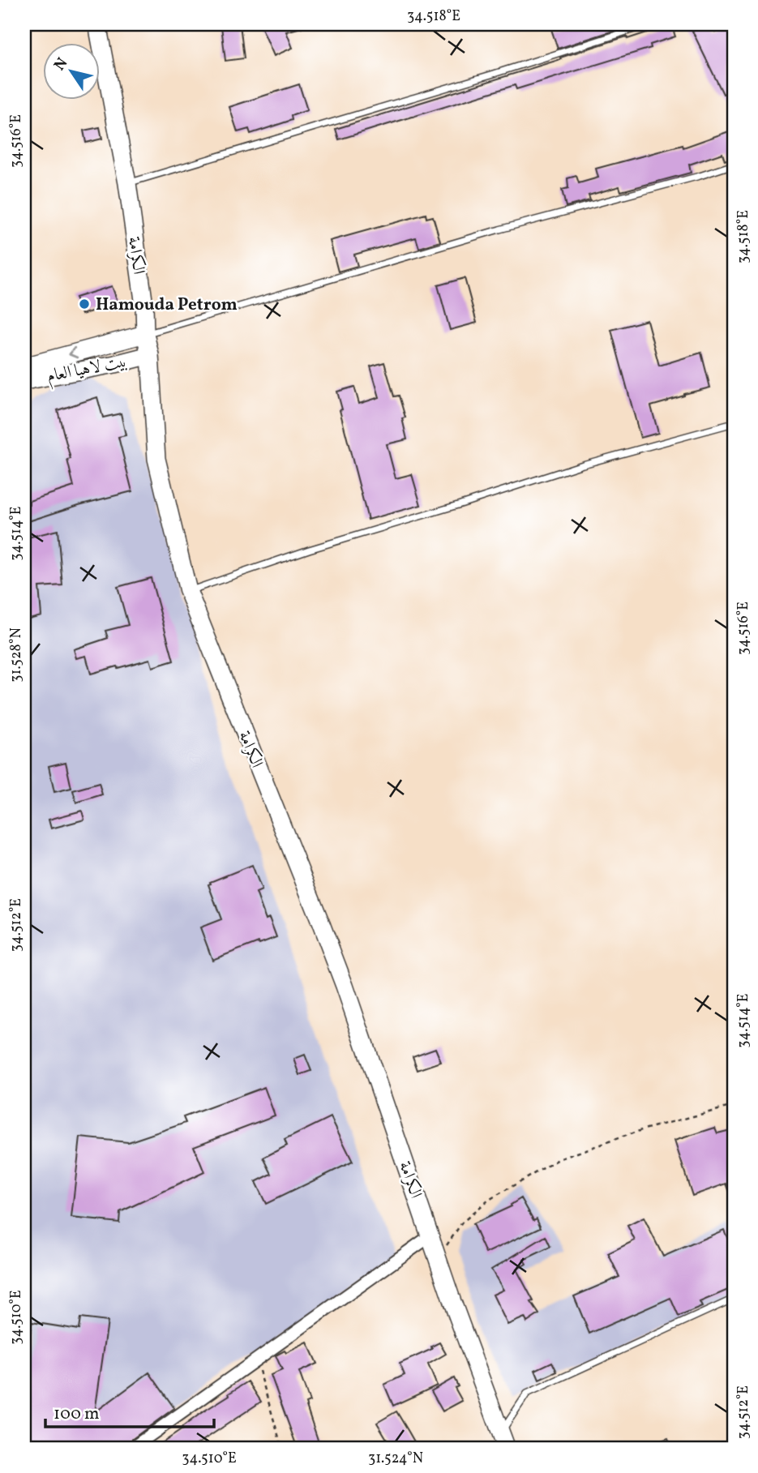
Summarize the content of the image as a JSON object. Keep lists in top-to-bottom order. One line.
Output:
{"streets":{"main road":["الكرامة","بيت لاهيا العام"]},"crossings":[["الكرامة","بيت لاهيا العام"]],"places":["Hamouda Petrom"],"scale_bar":"100 m","north":"top left","coordinates":["34.518°E","34.516°E","34.514°E","31.528°N","34.512°E","34.510°E","31.524°N"]}
